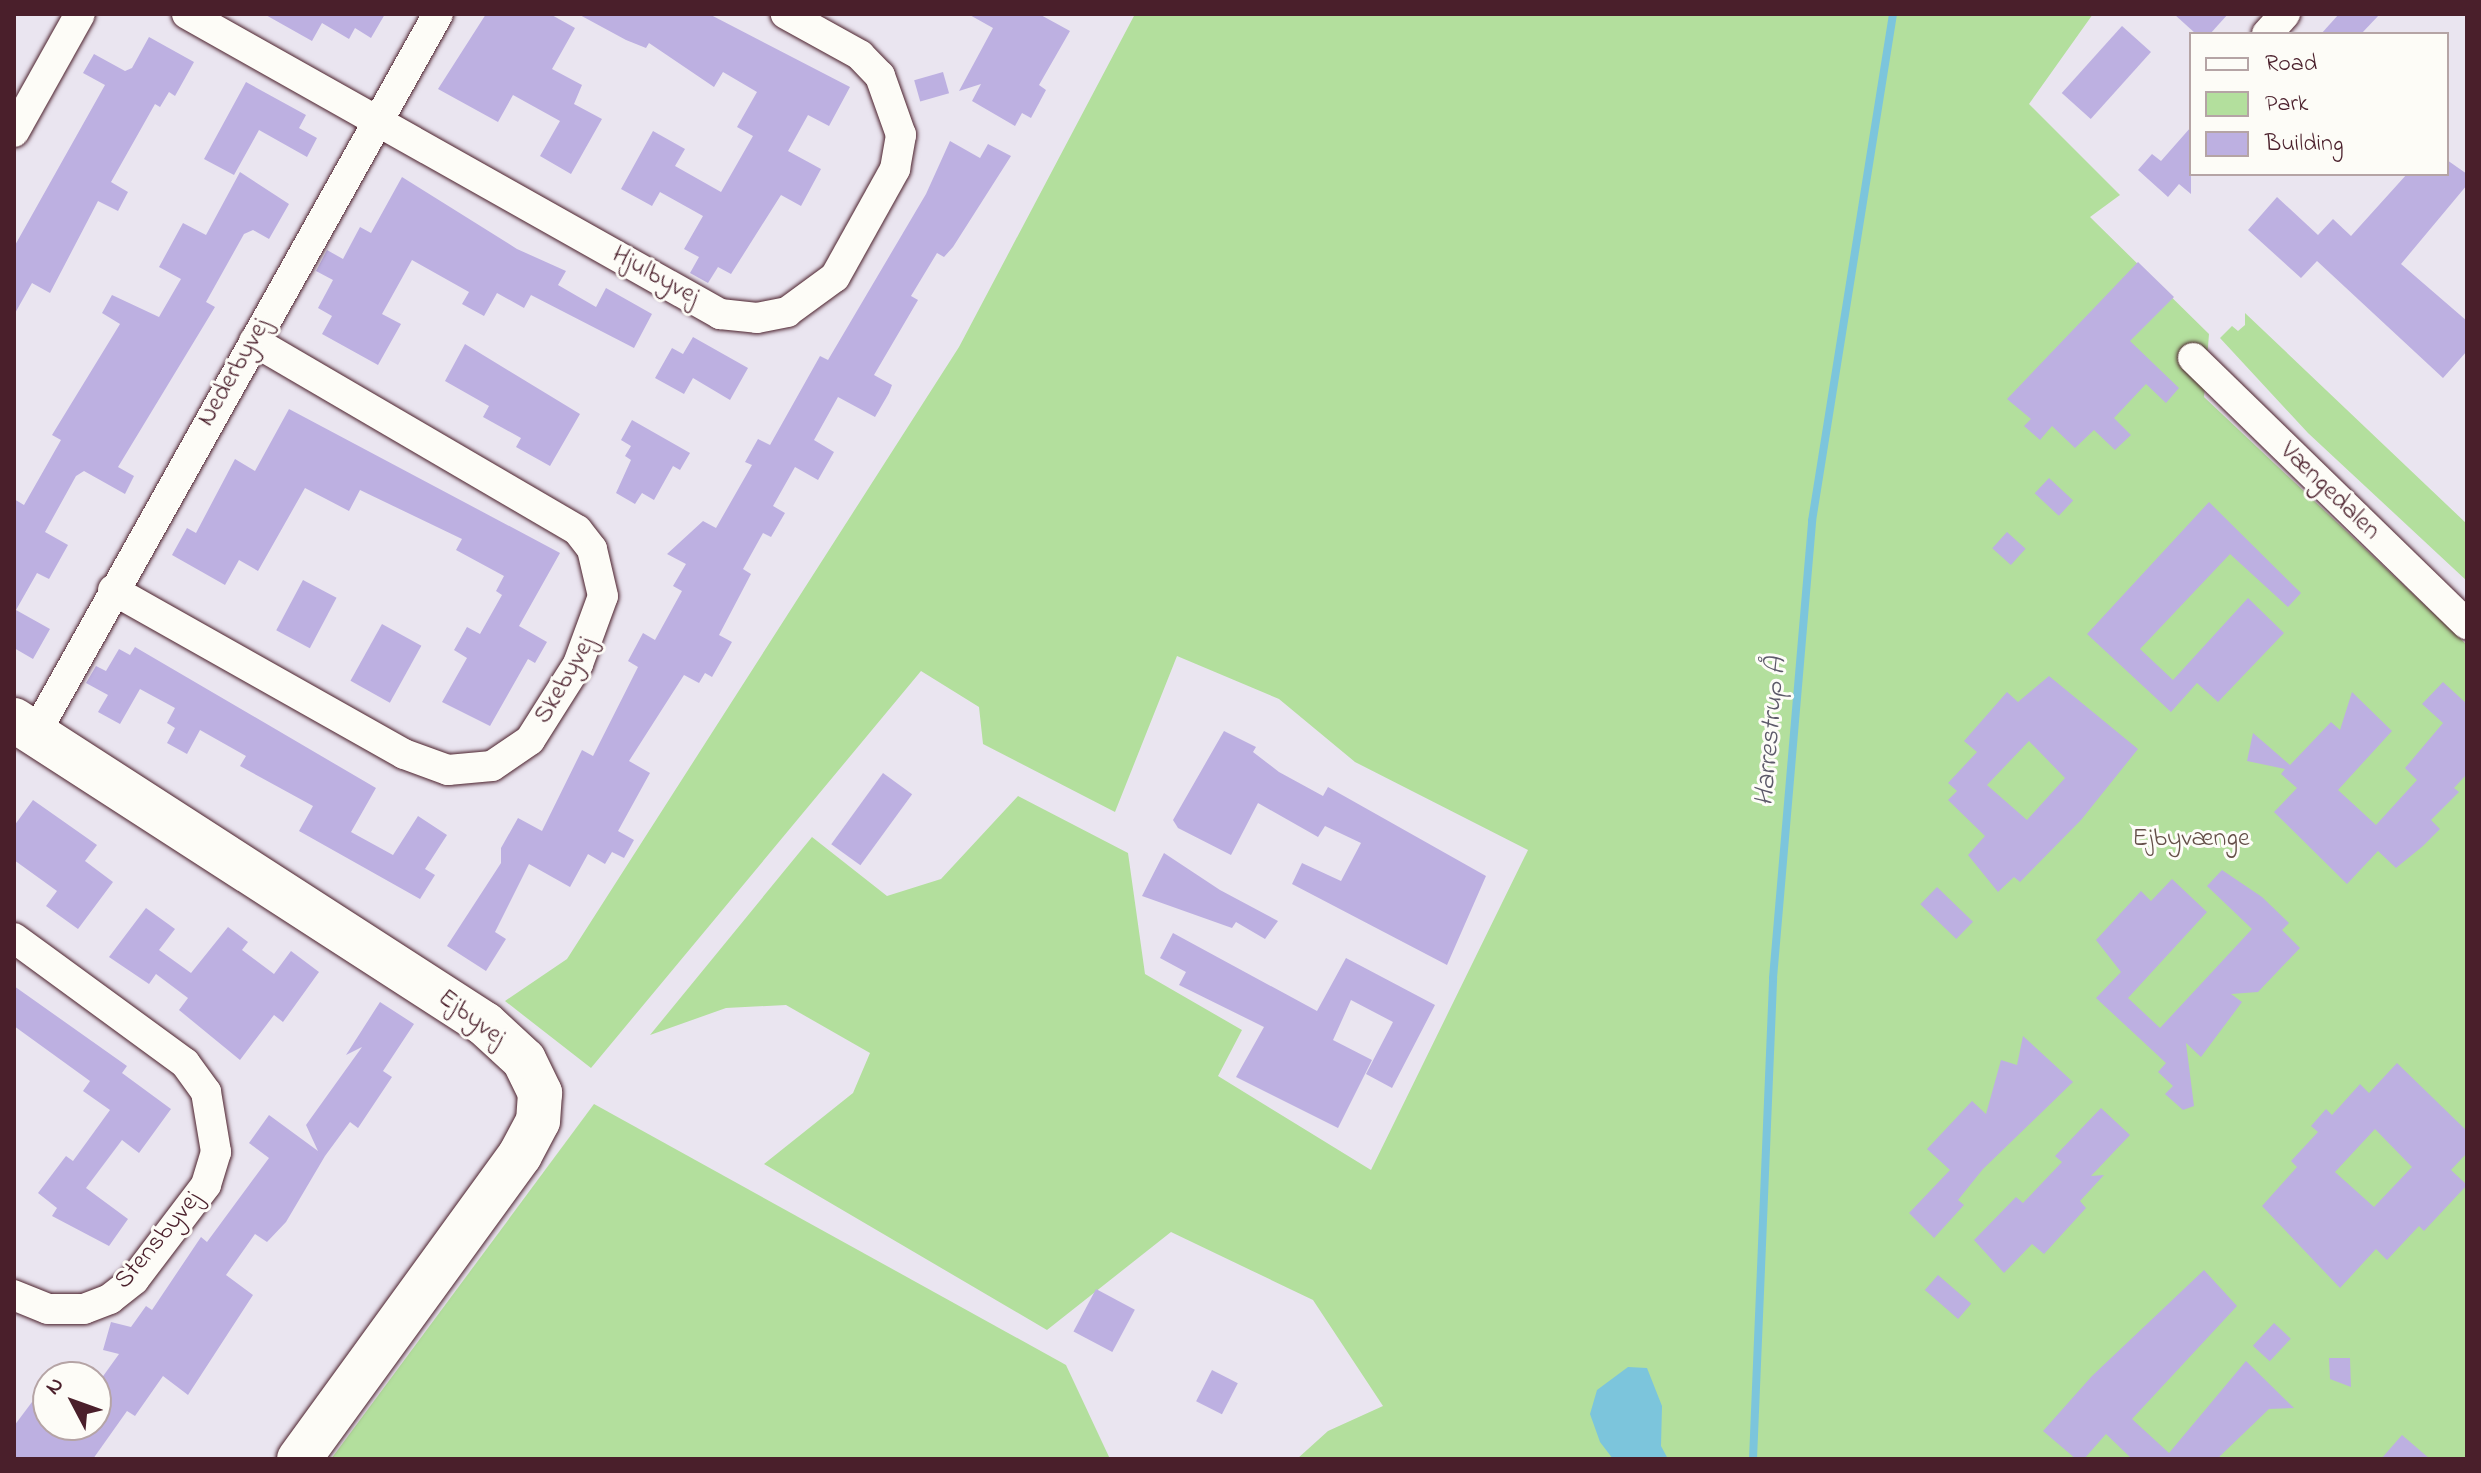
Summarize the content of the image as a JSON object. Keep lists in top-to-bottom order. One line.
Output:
{"streets":{"street":["Hjulbyvej","Nederbyvej","Vængedalen","Skebyvej","Ejbyvej","Stensbyvej"]},"crossings":[["Hjulbyvej","Nederbyvej"],["Nederbyvej","Skebyvej"],["Nederbyvej","Ejbyvej"]],"water":["Harrestrup Å"],"parks":["Ejbyvænge"],"legend":["Road","Park","Building"],"north":"top left"}
